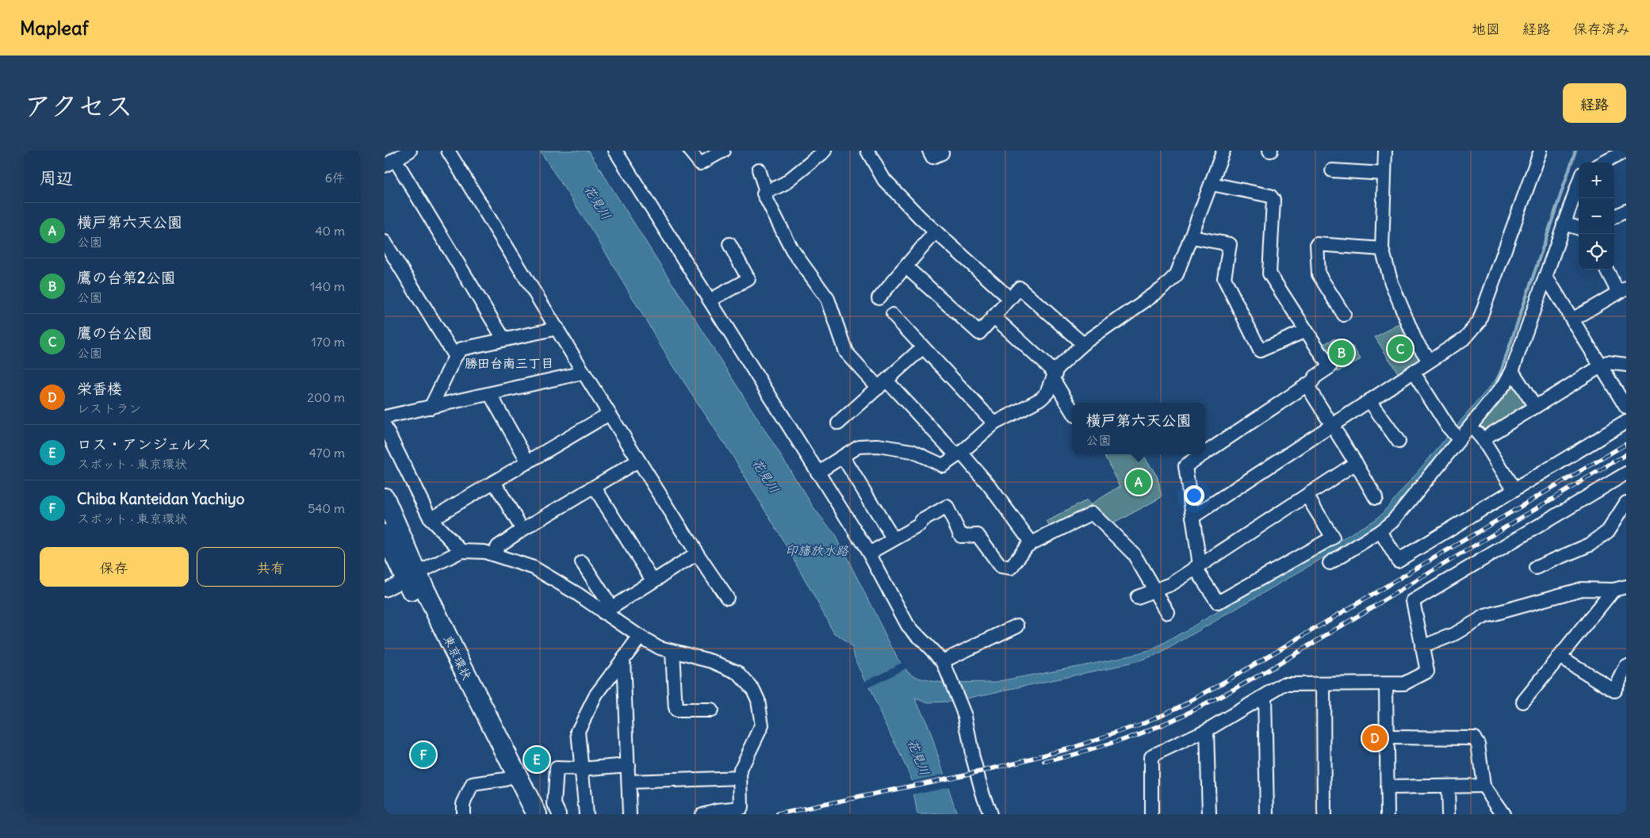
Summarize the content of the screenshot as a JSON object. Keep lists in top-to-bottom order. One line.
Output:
{"streets":{"highway":["東京環状"]},"districts":["勝田台南三丁目"],"water":["花見川","印旛放水路"],"page":{"header":"Mapleaf","nav":["地図","経路","保存済み"],"title":"アクセス","buttons":["経路",["保存","共有"]],"heading":["周辺","6件"],"map_buttons":["+","−"],"list":[{"mark":"A","name":"横戸第六天公園","note":"公園","value":"40 m"},{"mark":"B","name":"鷹の台第2公園","note":"公園","value":"140 m"},{"mark":"C","name":"鷹の台公園","note":"公園","value":"170 m"},{"mark":"D","name":"栄香楼","note":"レストラン","value":"200 m"},{"mark":"E","name":"ロス・アンジェルス","note":"スポット · 東京環状","value":"470 m"},{"mark":"F","name":"Chiba Kanteidan Yachiyo","note":"スポット · 東京環状","value":"540 m"}],"pins":["C","B","A","D","F","E"],"popup":["横戸第六天公園","公園"]}}
